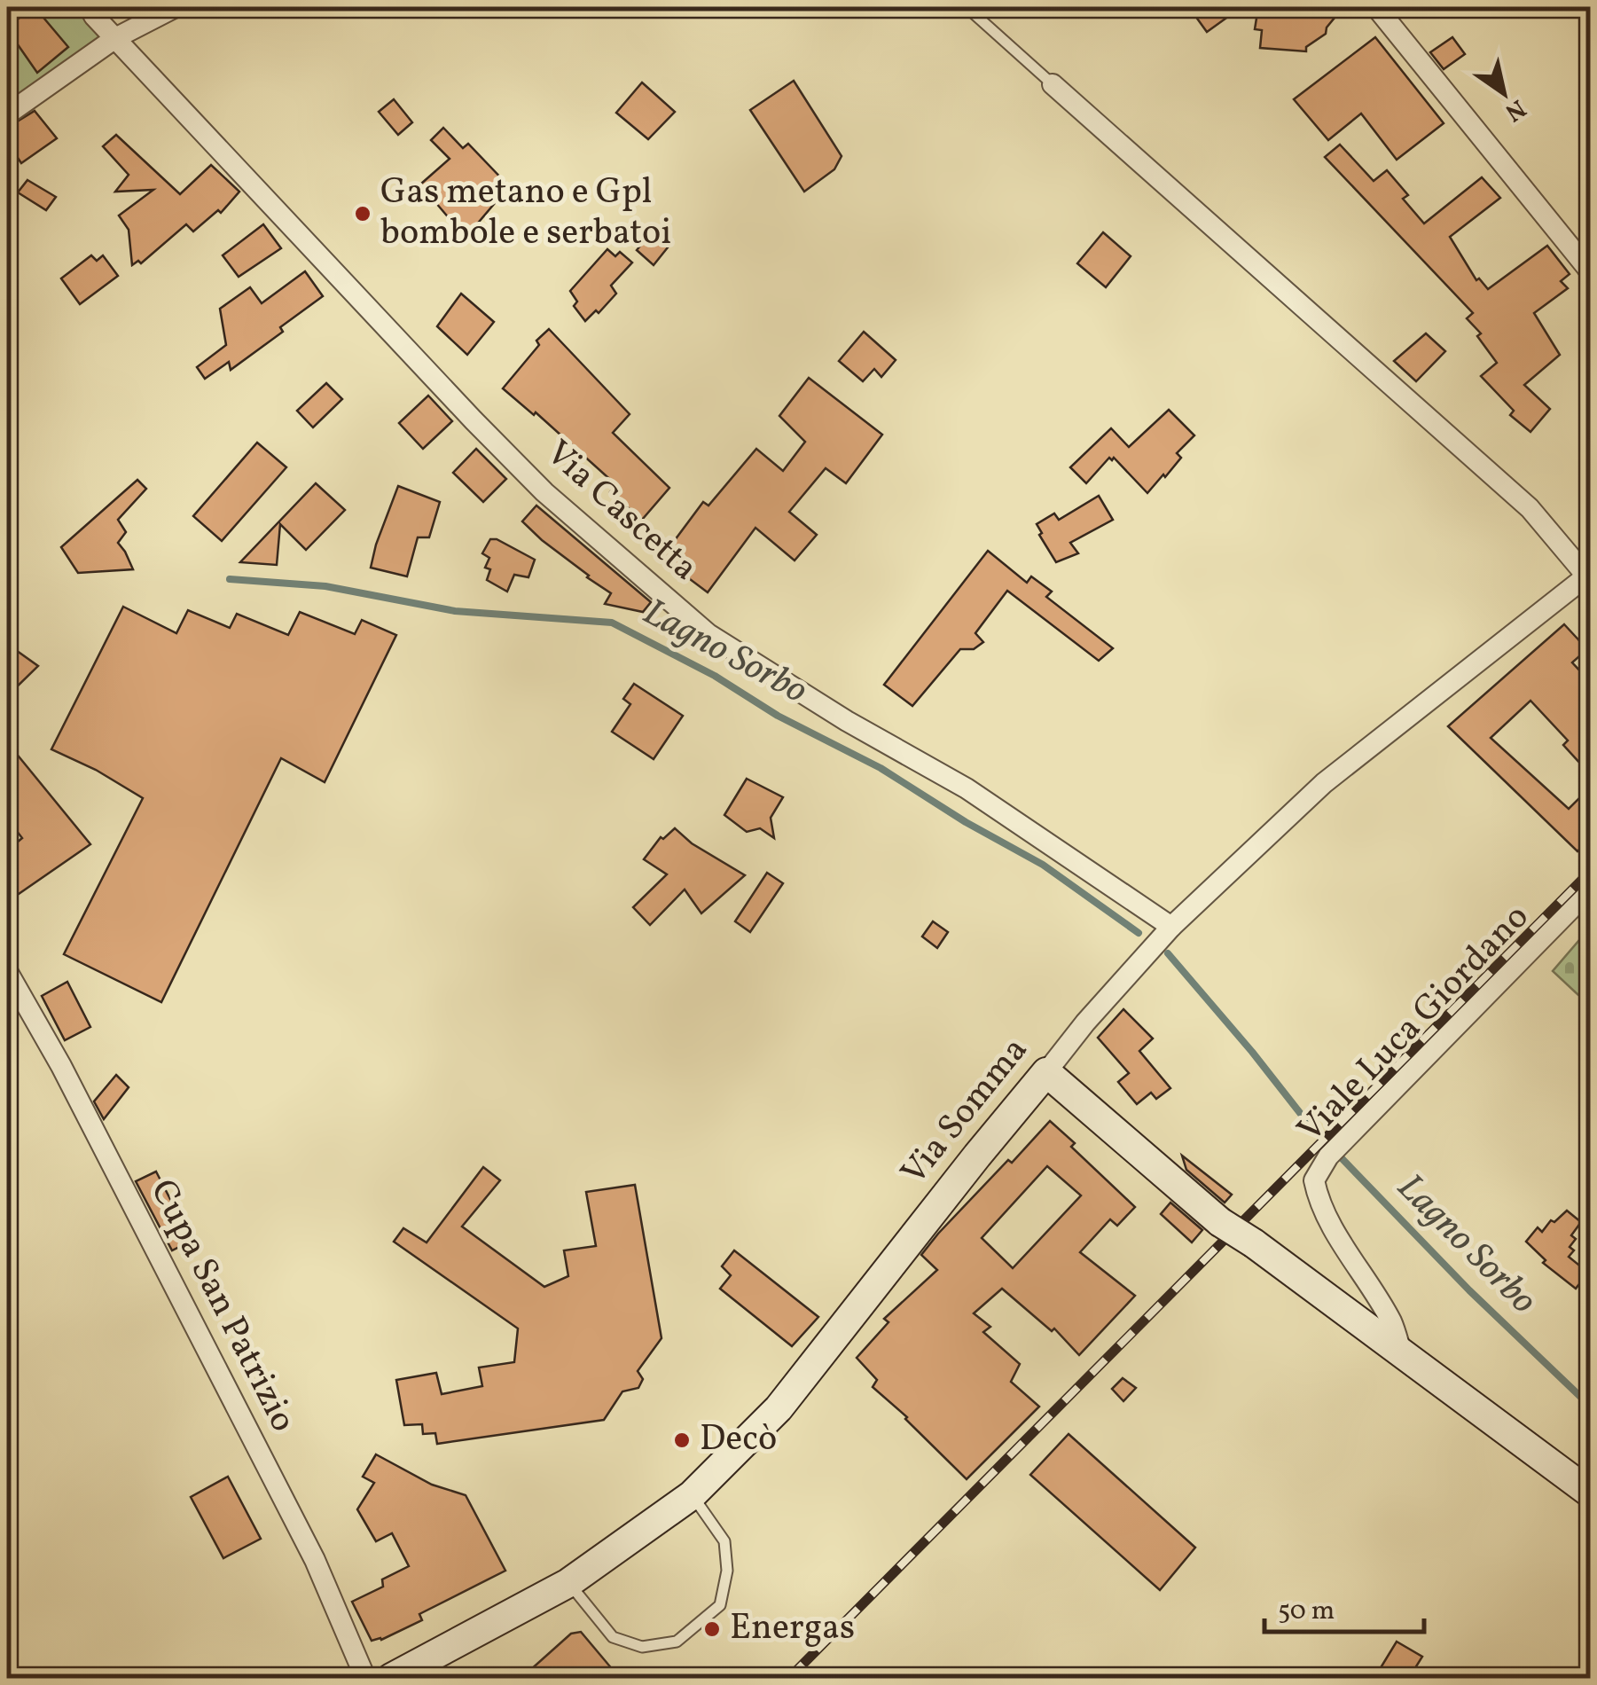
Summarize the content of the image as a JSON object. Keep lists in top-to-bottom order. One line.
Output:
{"streets":{"main road":["Via Somma"],"street":["Via Cascetta","Viale Luca Giordano","Cupa San Patrizio"]},"crossings":[["Via Cascetta","Via Somma"]],"water":["Lagno Sorbo"],"places":["Gas metano e Gpl bombole e serbatoi","Decò","Energas"],"scale_bar":"50 m","north":"bottom right"}
